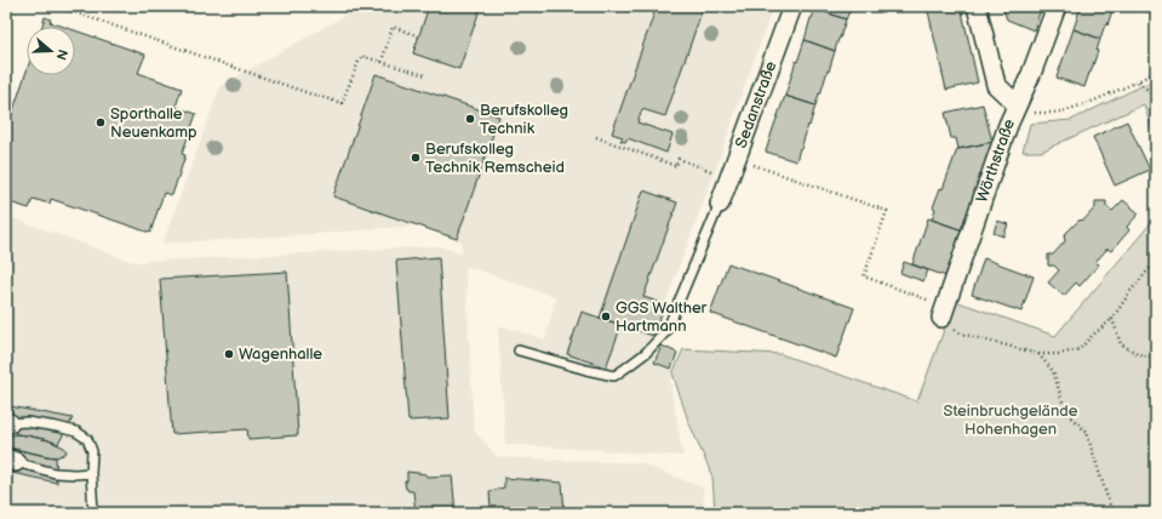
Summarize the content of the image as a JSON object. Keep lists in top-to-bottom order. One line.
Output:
{"streets":{"street":["Sedanstraße","Wörthstraße"]},"parks":["Steinbruchgelände Hohenhagen"],"places":["Berufskolleg Technik","Sporthalle Neuenkamp","Berufskolleg Technik Remscheid","GGS Walther Hartmann","Wagenhalle"],"north":"right"}
